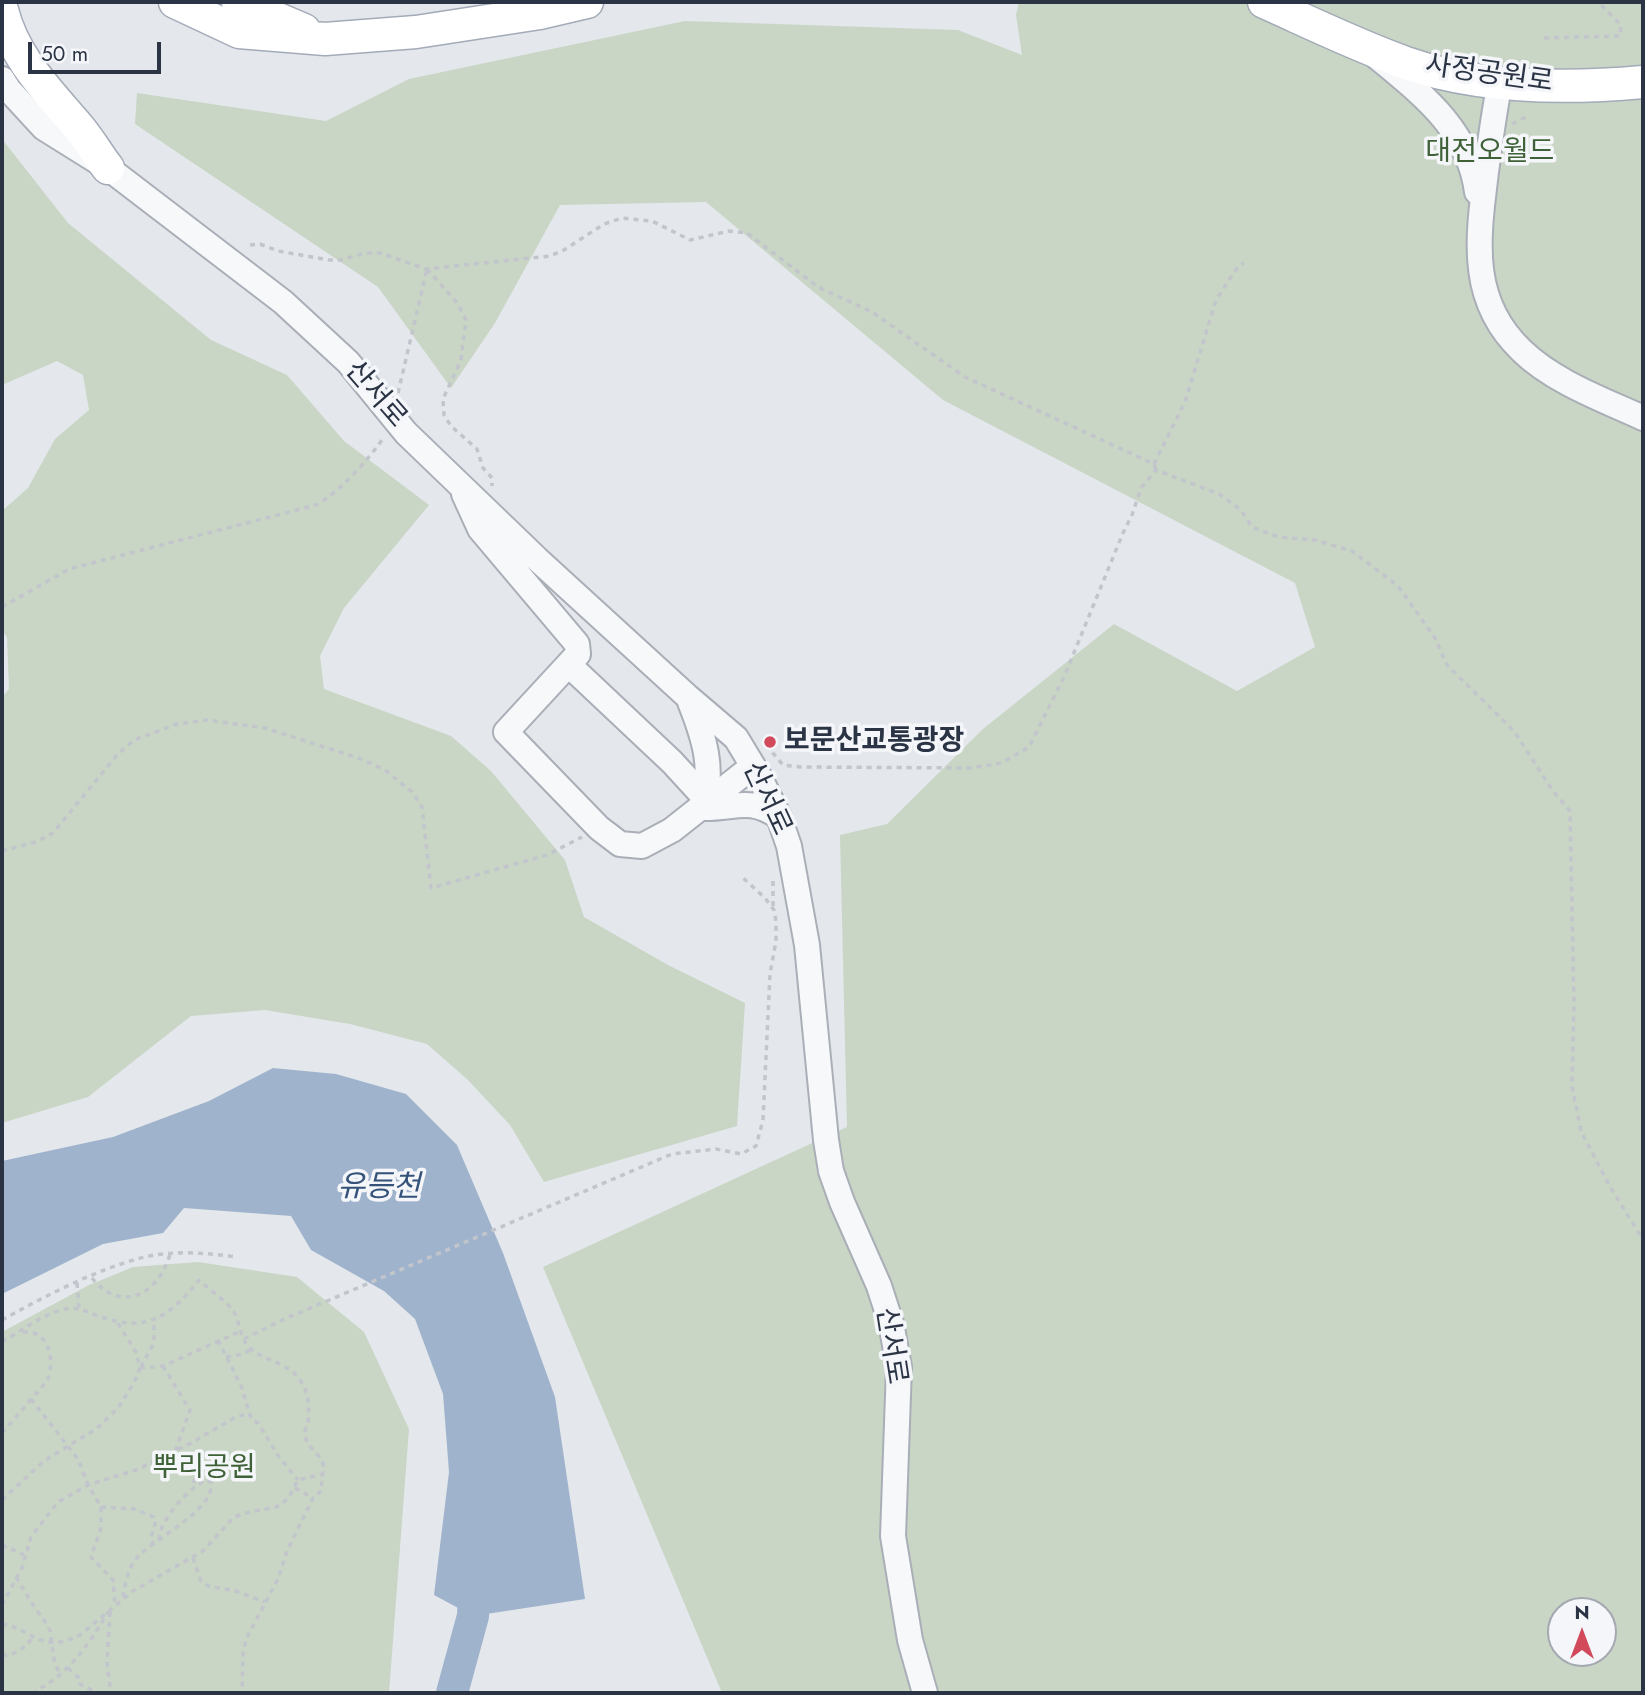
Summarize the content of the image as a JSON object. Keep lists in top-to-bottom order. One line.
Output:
{"streets":{"main road":["사정공원로"],"street":["산서로"]},"water":["유등천"],"parks":["대전오월드","뿌리공원"],"places":["보문산교통광장"],"scale_bar":"50 m","north":"top"}
